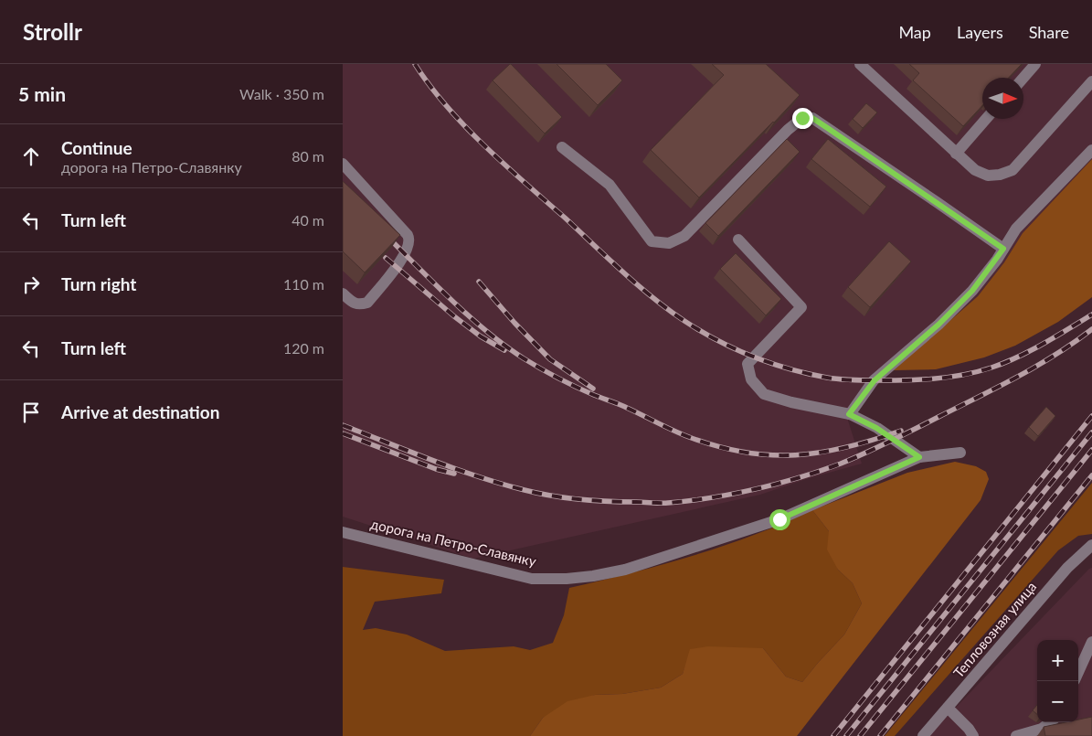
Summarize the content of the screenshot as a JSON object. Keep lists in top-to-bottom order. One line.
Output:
{"streets":{"street":["дорога на Петро-Славянку","Тепловозная улица"]},"north":"right","page":{"header":"Strollr","nav":["Map","Layers","Share"],"heading":["5 min","Walk · 350 m"],"list":[["Continue","дорога на Петро-Славянку","80 m"],["Turn left","40 m"],["Turn right","110 m"],["Turn left","120 m"],"Arrive at destination"],"map_buttons":["+","−"]}}
